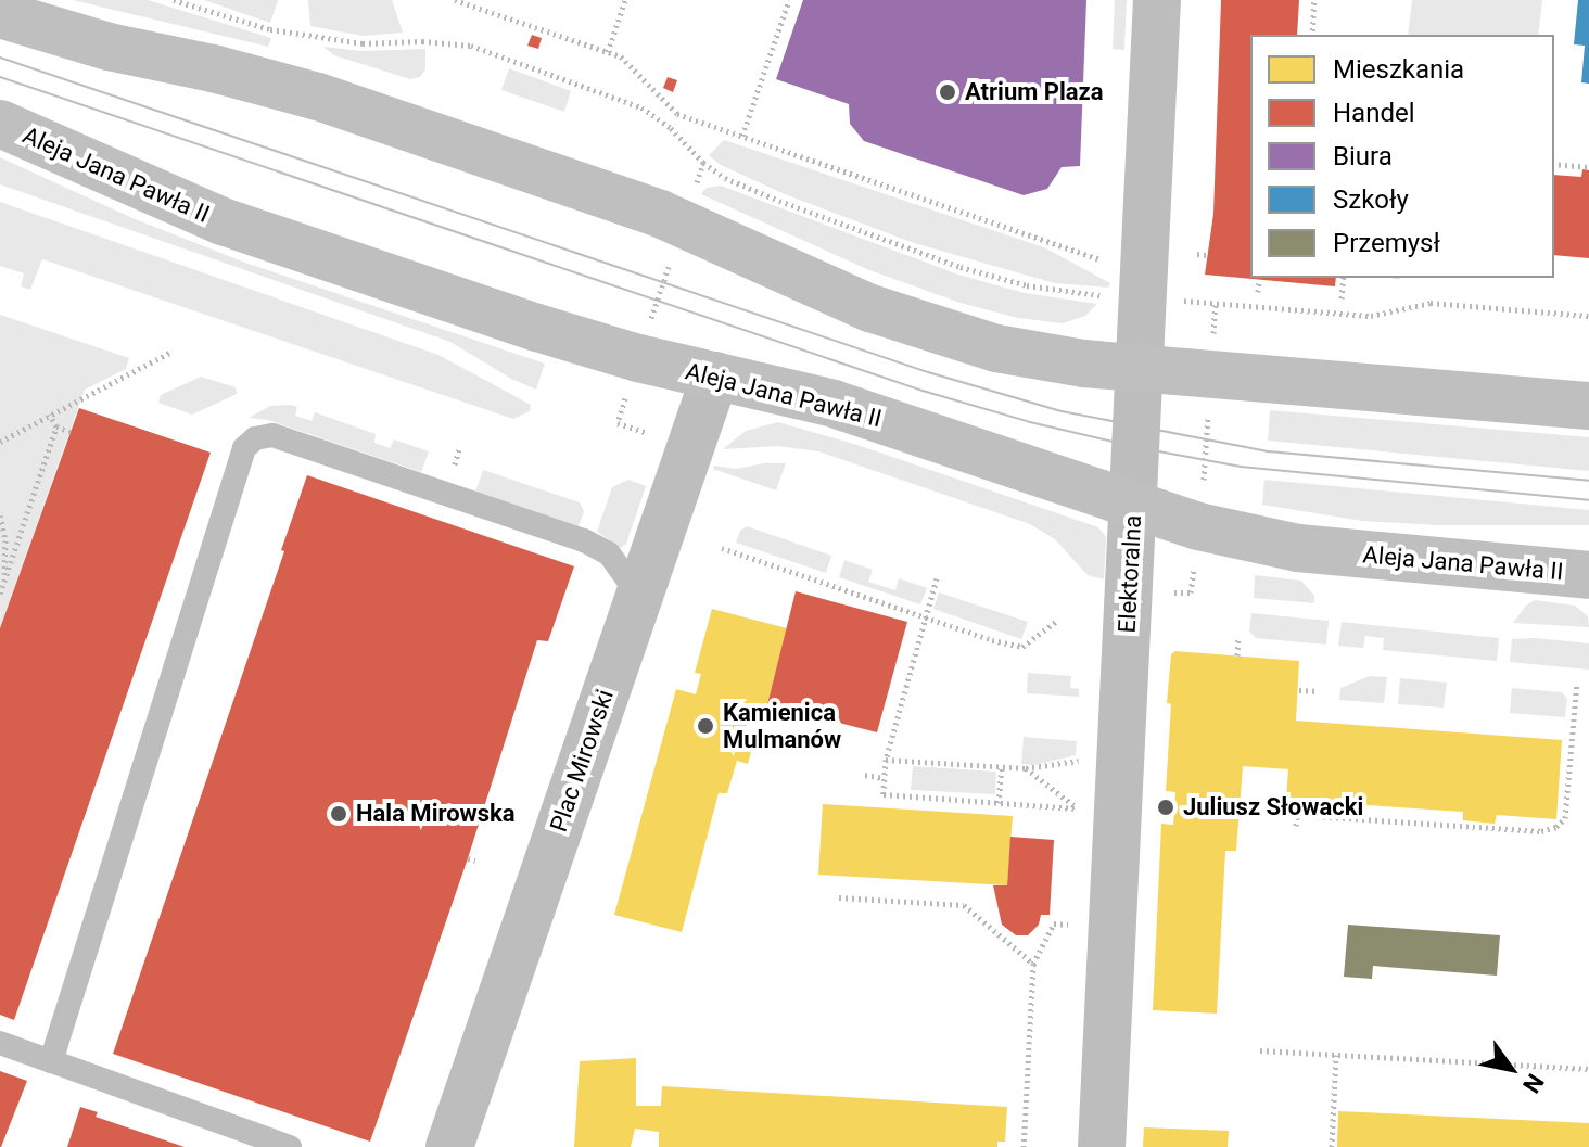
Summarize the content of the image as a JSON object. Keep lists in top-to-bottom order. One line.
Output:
{"streets":{"main road":["Aleja Jana Pawła II"],"street":["Elektoralna","Plac Mirowski"]},"crossings":[["Aleja Jana Pawła II","Elektoralna"],["Aleja Jana Pawła II","Plac Mirowski"]],"places":["Atrium Plaza","Kamienica Mulmanów","Juliusz Słowacki","Hala Mirowska"],"legend":["Mieszkania","Handel","Biura","Szkoły","Przemysł"],"north":"bottom right"}
